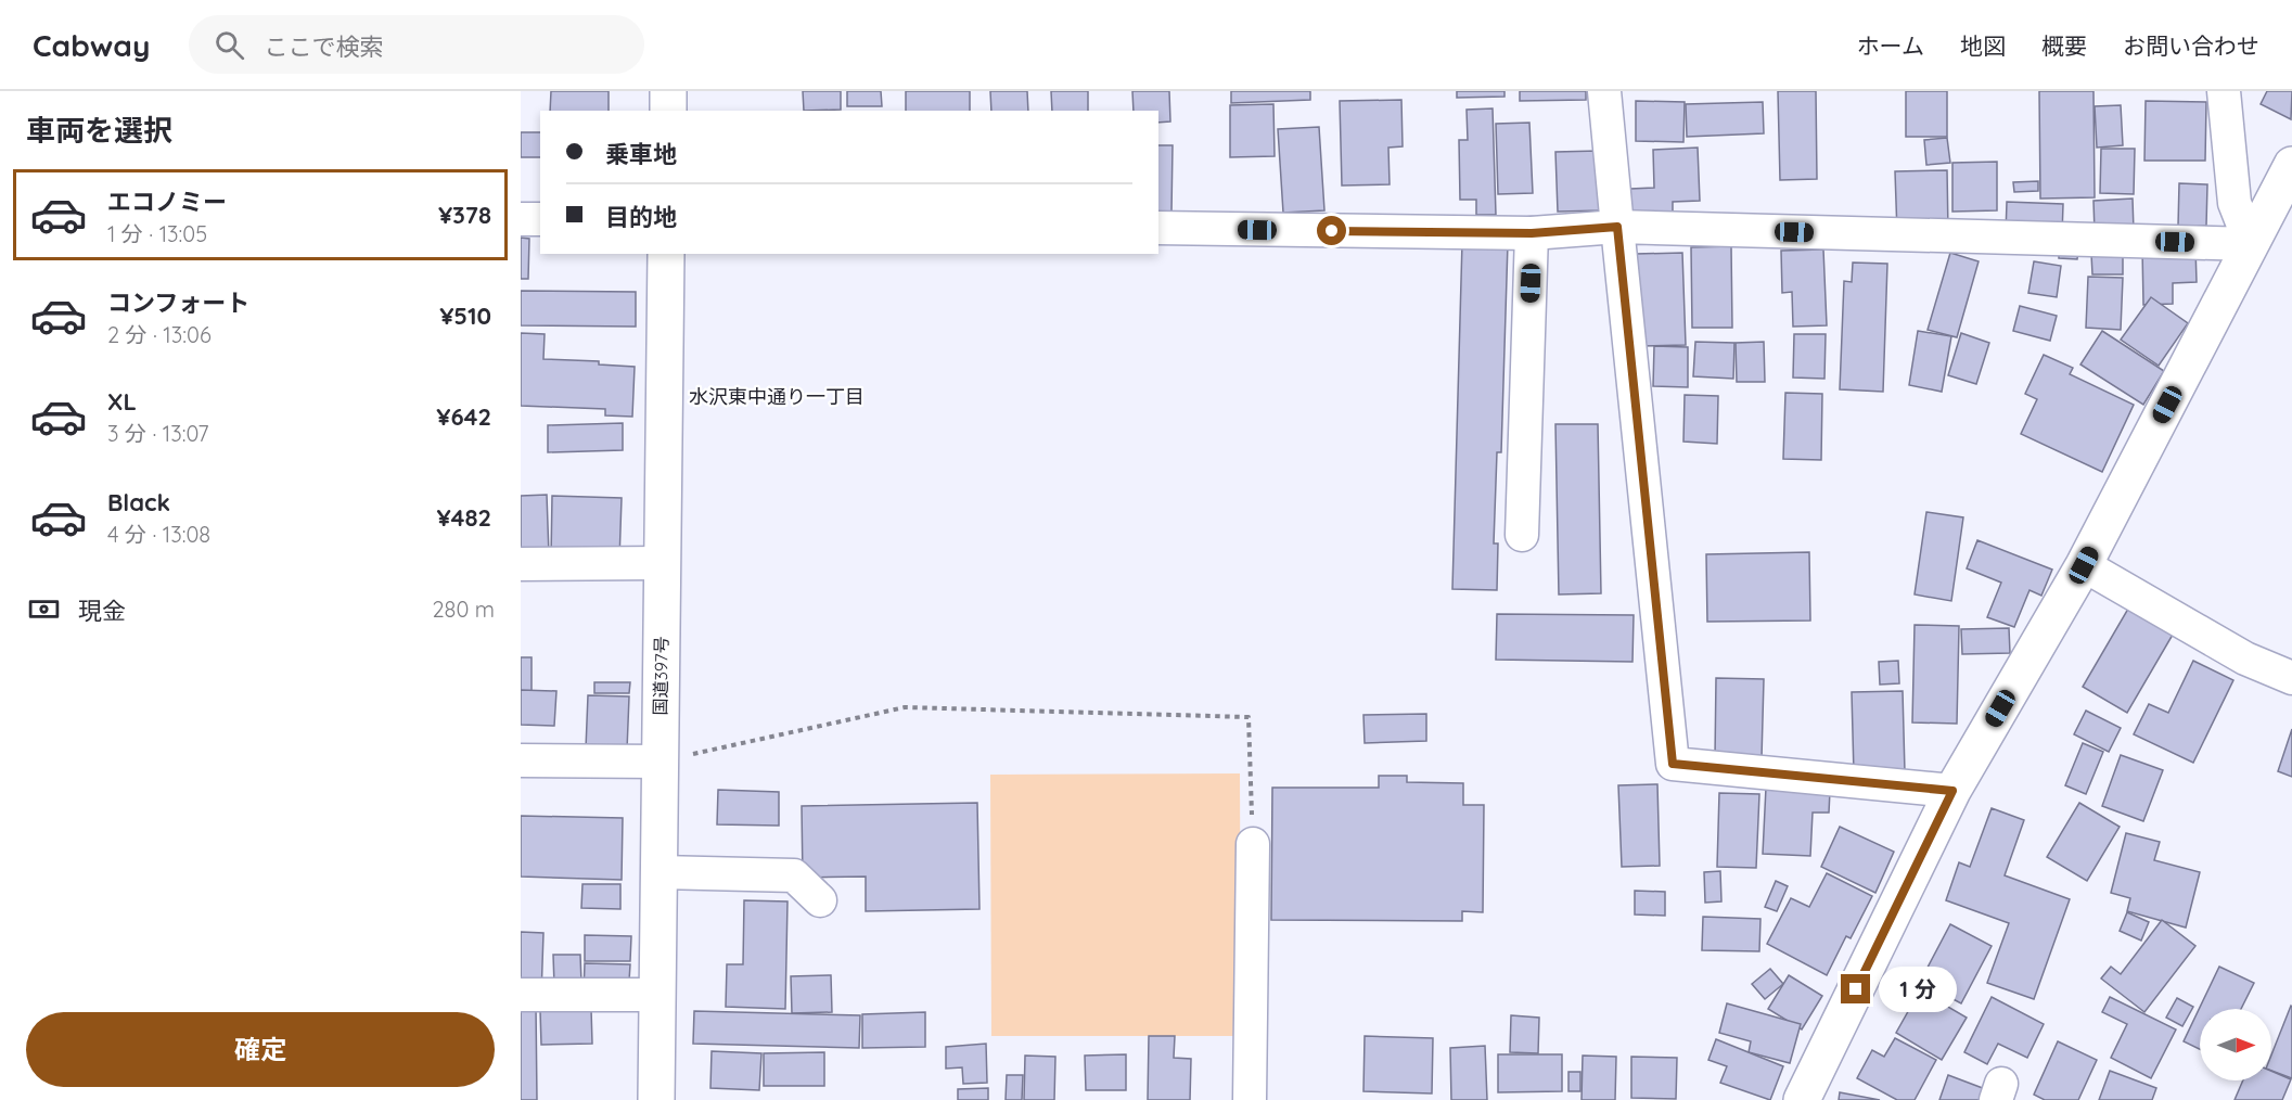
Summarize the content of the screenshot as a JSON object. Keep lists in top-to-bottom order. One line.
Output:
{"streets":{"main road":["国道397号"]},"districts":["水沢東中通り一丁目"],"north":"right","page":{"header":"Cabway","search":"ここで検索","nav":["ホーム","地図","概要","お問い合わせ"],"heading":"車両を選択","banner":["乗車地","目的地"],"list":[{"name":"エコノミー","note":"1 分 · 13:05","value":"¥378"},{"name":"コンフォート","note":"2 分 · 13:06","value":"¥510"},{"name":"XL","note":"3 分 · 13:07","value":"¥642"},{"name":"Black","note":"4 分 · 13:08","value":"¥482"}],"pay":["現金","280 m"],"bubble":"1 分","buttons":"確定"}}
